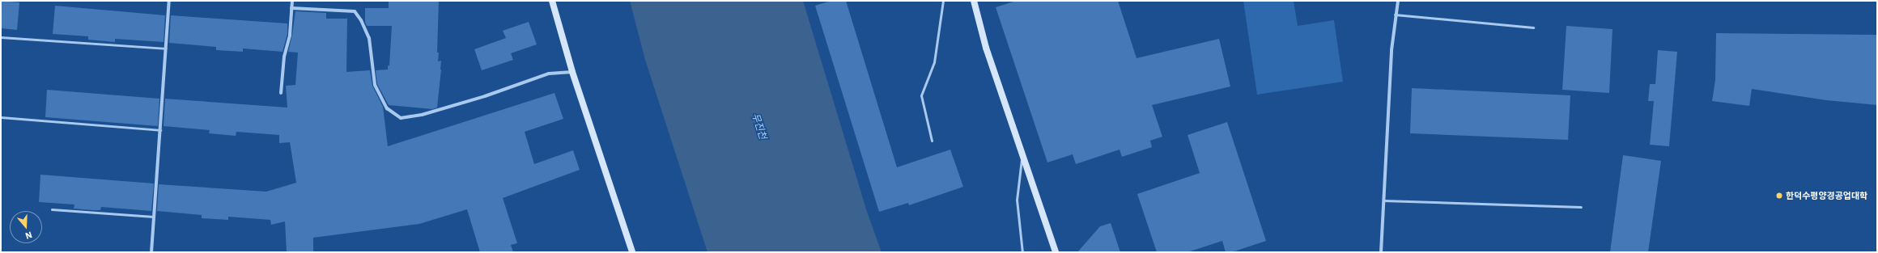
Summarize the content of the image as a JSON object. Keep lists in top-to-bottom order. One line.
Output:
{"water":["무진천"],"places":["한덕수평양경공업대학"],"north":"bottom"}
